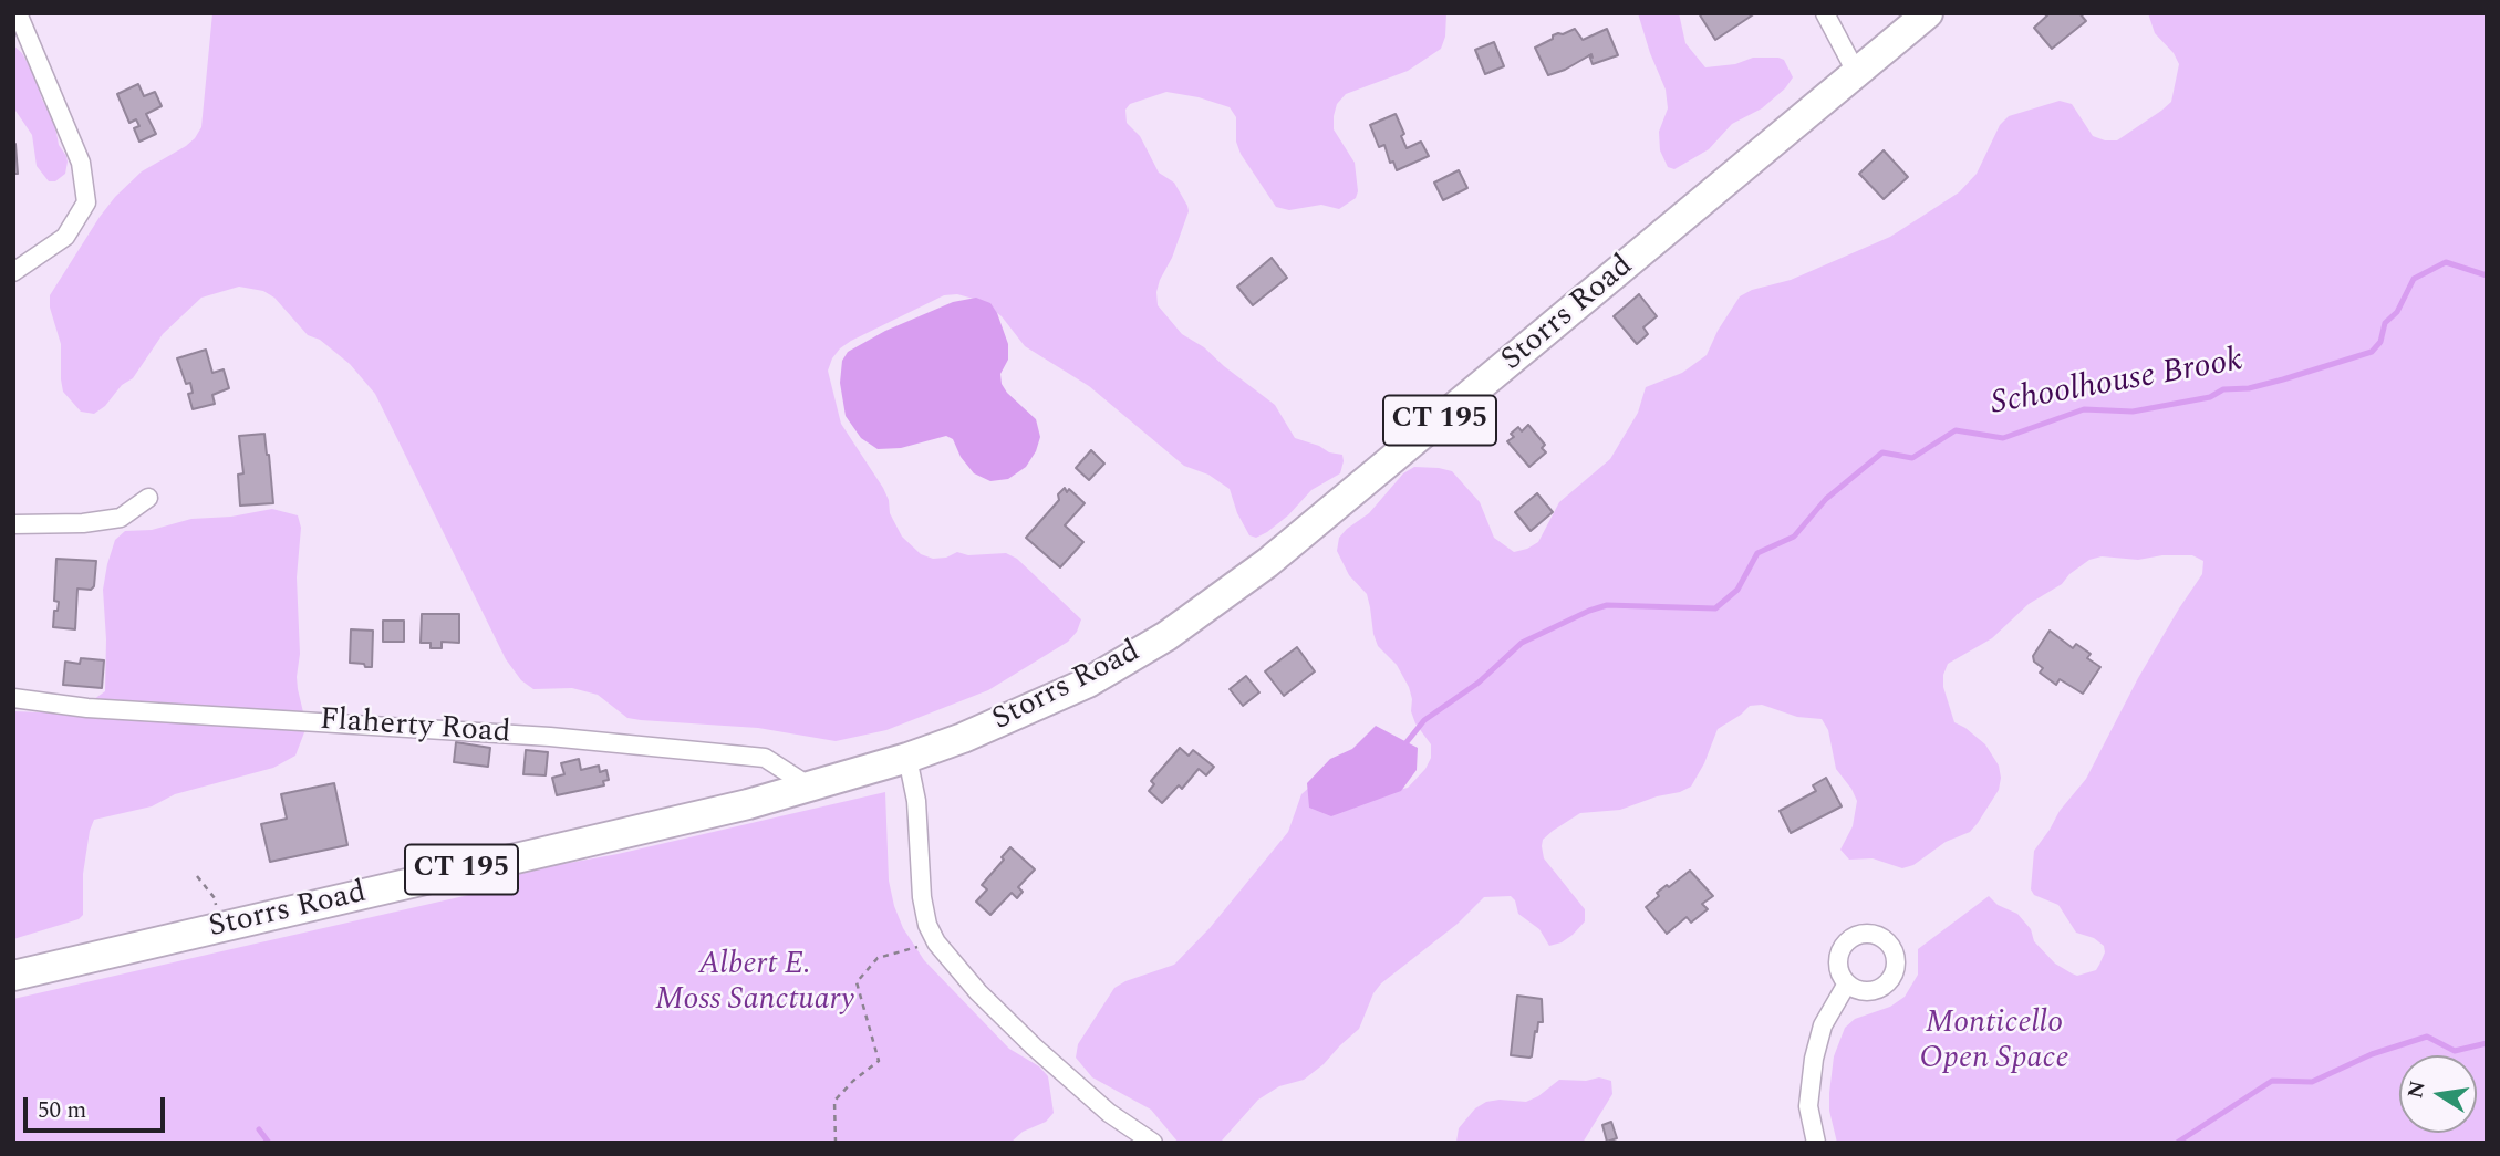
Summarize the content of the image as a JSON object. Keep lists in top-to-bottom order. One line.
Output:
{"streets":{"main road":["Storrs Road","CT 195"],"street":["Flaherty Road"]},"crossings":[["Storrs Road","Flaherty Road"]],"water":["Schoolhouse Brook"],"parks":["Albert E. Moss Sanctuary","Monticello Open Space"],"scale_bar":"50 m","north":"left"}
